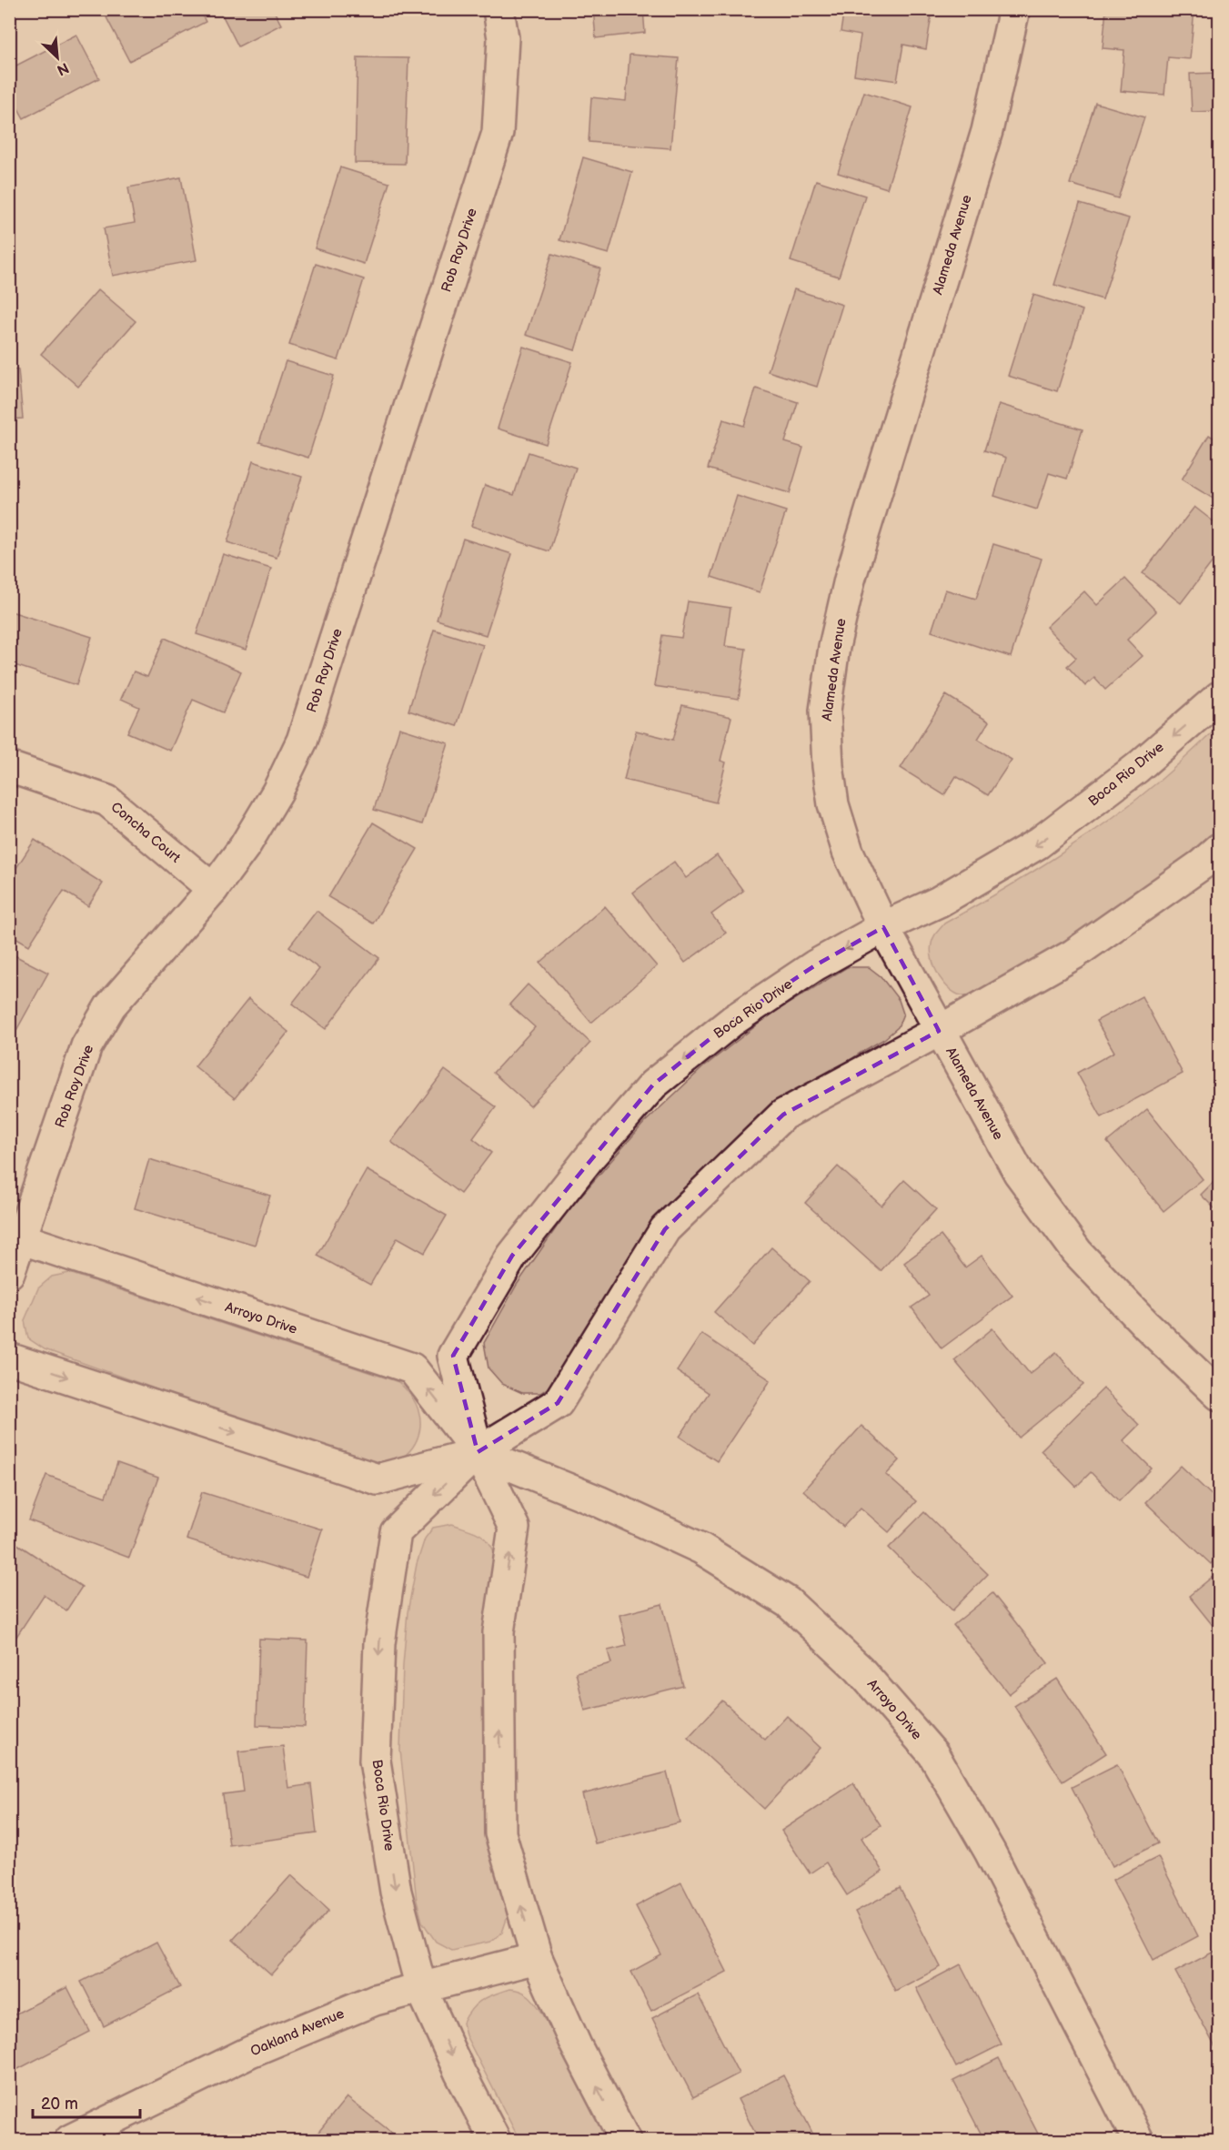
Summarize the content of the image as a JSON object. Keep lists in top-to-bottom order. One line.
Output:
{"streets":{"street":["Alameda Avenue","Rob Roy Drive","Boca Rio Drive","Concha Court","Arroyo Drive","Oakland Avenue"]},"crossings":[["Alameda Avenue","Boca Rio Drive"],["Rob Roy Drive","Concha Court"],["Rob Roy Drive","Arroyo Drive"],["Boca Rio Drive","Arroyo Drive"],["Boca Rio Drive","Oakland Avenue"]],"scale_bar":"20 m","north":"bottom right"}
